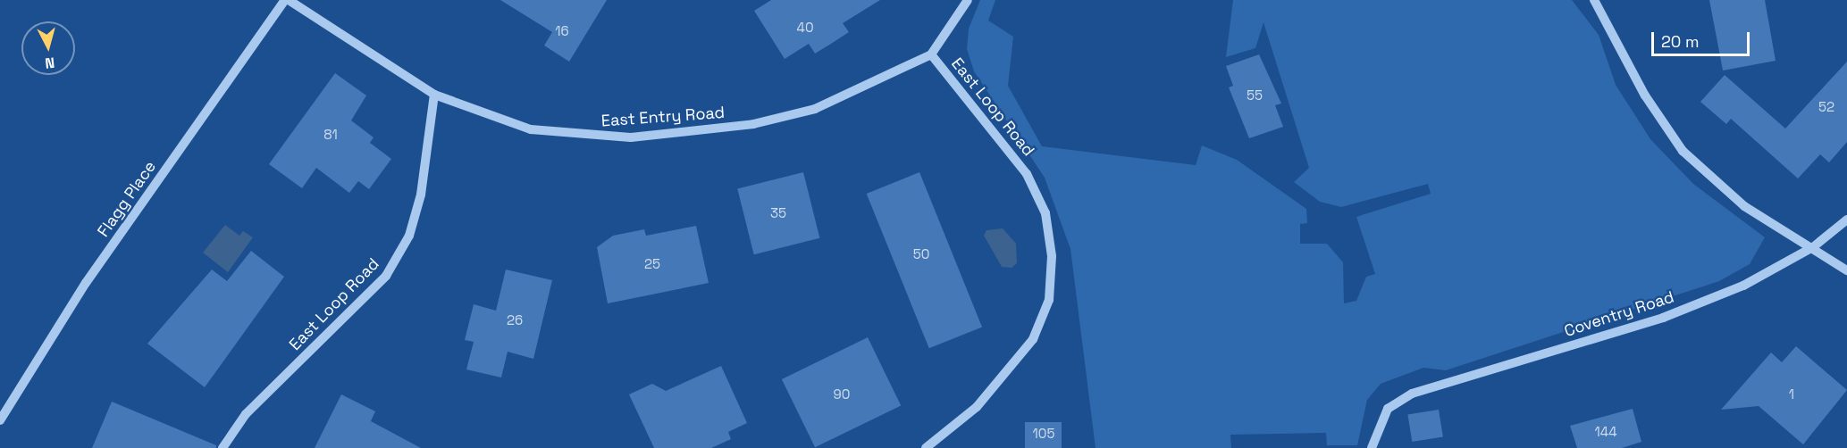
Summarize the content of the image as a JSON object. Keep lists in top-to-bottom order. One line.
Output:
{"streets":{"street":["East Loop Road","East Entry Road","Flagg Place","Coventry Road"]},"crossings":[["East Loop Road","East Entry Road"],["East Entry Road","Flagg Place"]],"house_numbers":["40","16","55","52","81","35","50","25","26","90","1","144","105"],"scale_bar":"20 m","north":"bottom"}
